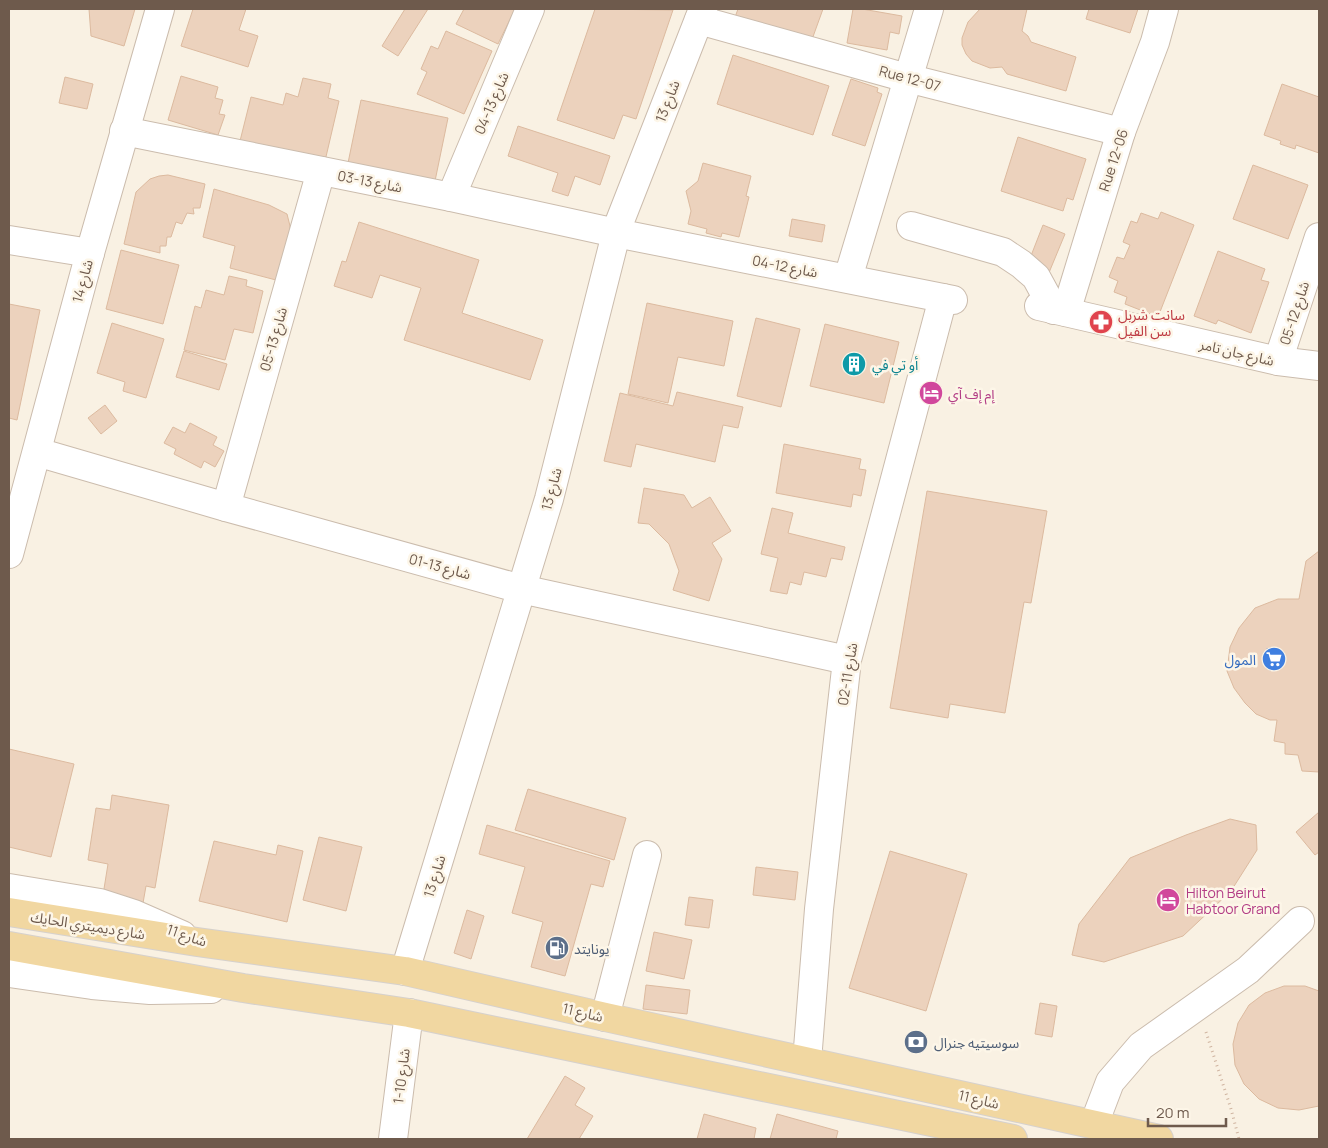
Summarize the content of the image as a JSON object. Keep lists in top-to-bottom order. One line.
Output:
{"streets":{"main road":["شارع ديميتري الحايك","شارع 11"],"street":["Rue 12-07","شارع 13","شارع 13-04","Rue 12-06","شارع 13-03","شارع 12-04","شارع 14","شارع 12-05","شارع 13-05","شارع جان تامر","شارع 13-01","شارع 11-02","شارع 10-1"]},"crossings":[["Rue 12-07","شارع 13"],["Rue 12-07","Rue 12-06"],["شارع 13","شارع 13-03"],["شارع 13","شارع 12-04"],["شارع 13","شارع 13-01"],["شارع 13","شارع 11"],["شارع 13-04","شارع 13-03"],["Rue 12-06","شارع جان تامر"],["شارع 13-03","شارع 12-04"],["شارع 13-03","شارع 14"],["شارع 13-03","شارع 13-05"],["شارع 12-04","شارع 11-02"],["شارع 14","شارع 13-01"],["شارع 12-05","شارع جان تامر"],["شارع 13-05","شارع 13-01"],["شارع 13-01","شارع 11-02"],["شارع 11-02","شارع 11"],["شارع ديميتري الحايك","شارع 11"]],"places":{"pharmacy":["سانت شربل سن الفيل"],"building":["أو تي في"],"hotel":["إم إف آي","Hilton Beirut Habtoor Grand"],"supermarket":["المول"],"fuel station":["يونايتد"],"bank":["سوسيتيه جنرال"]},"scale_bar":"20 m"}
